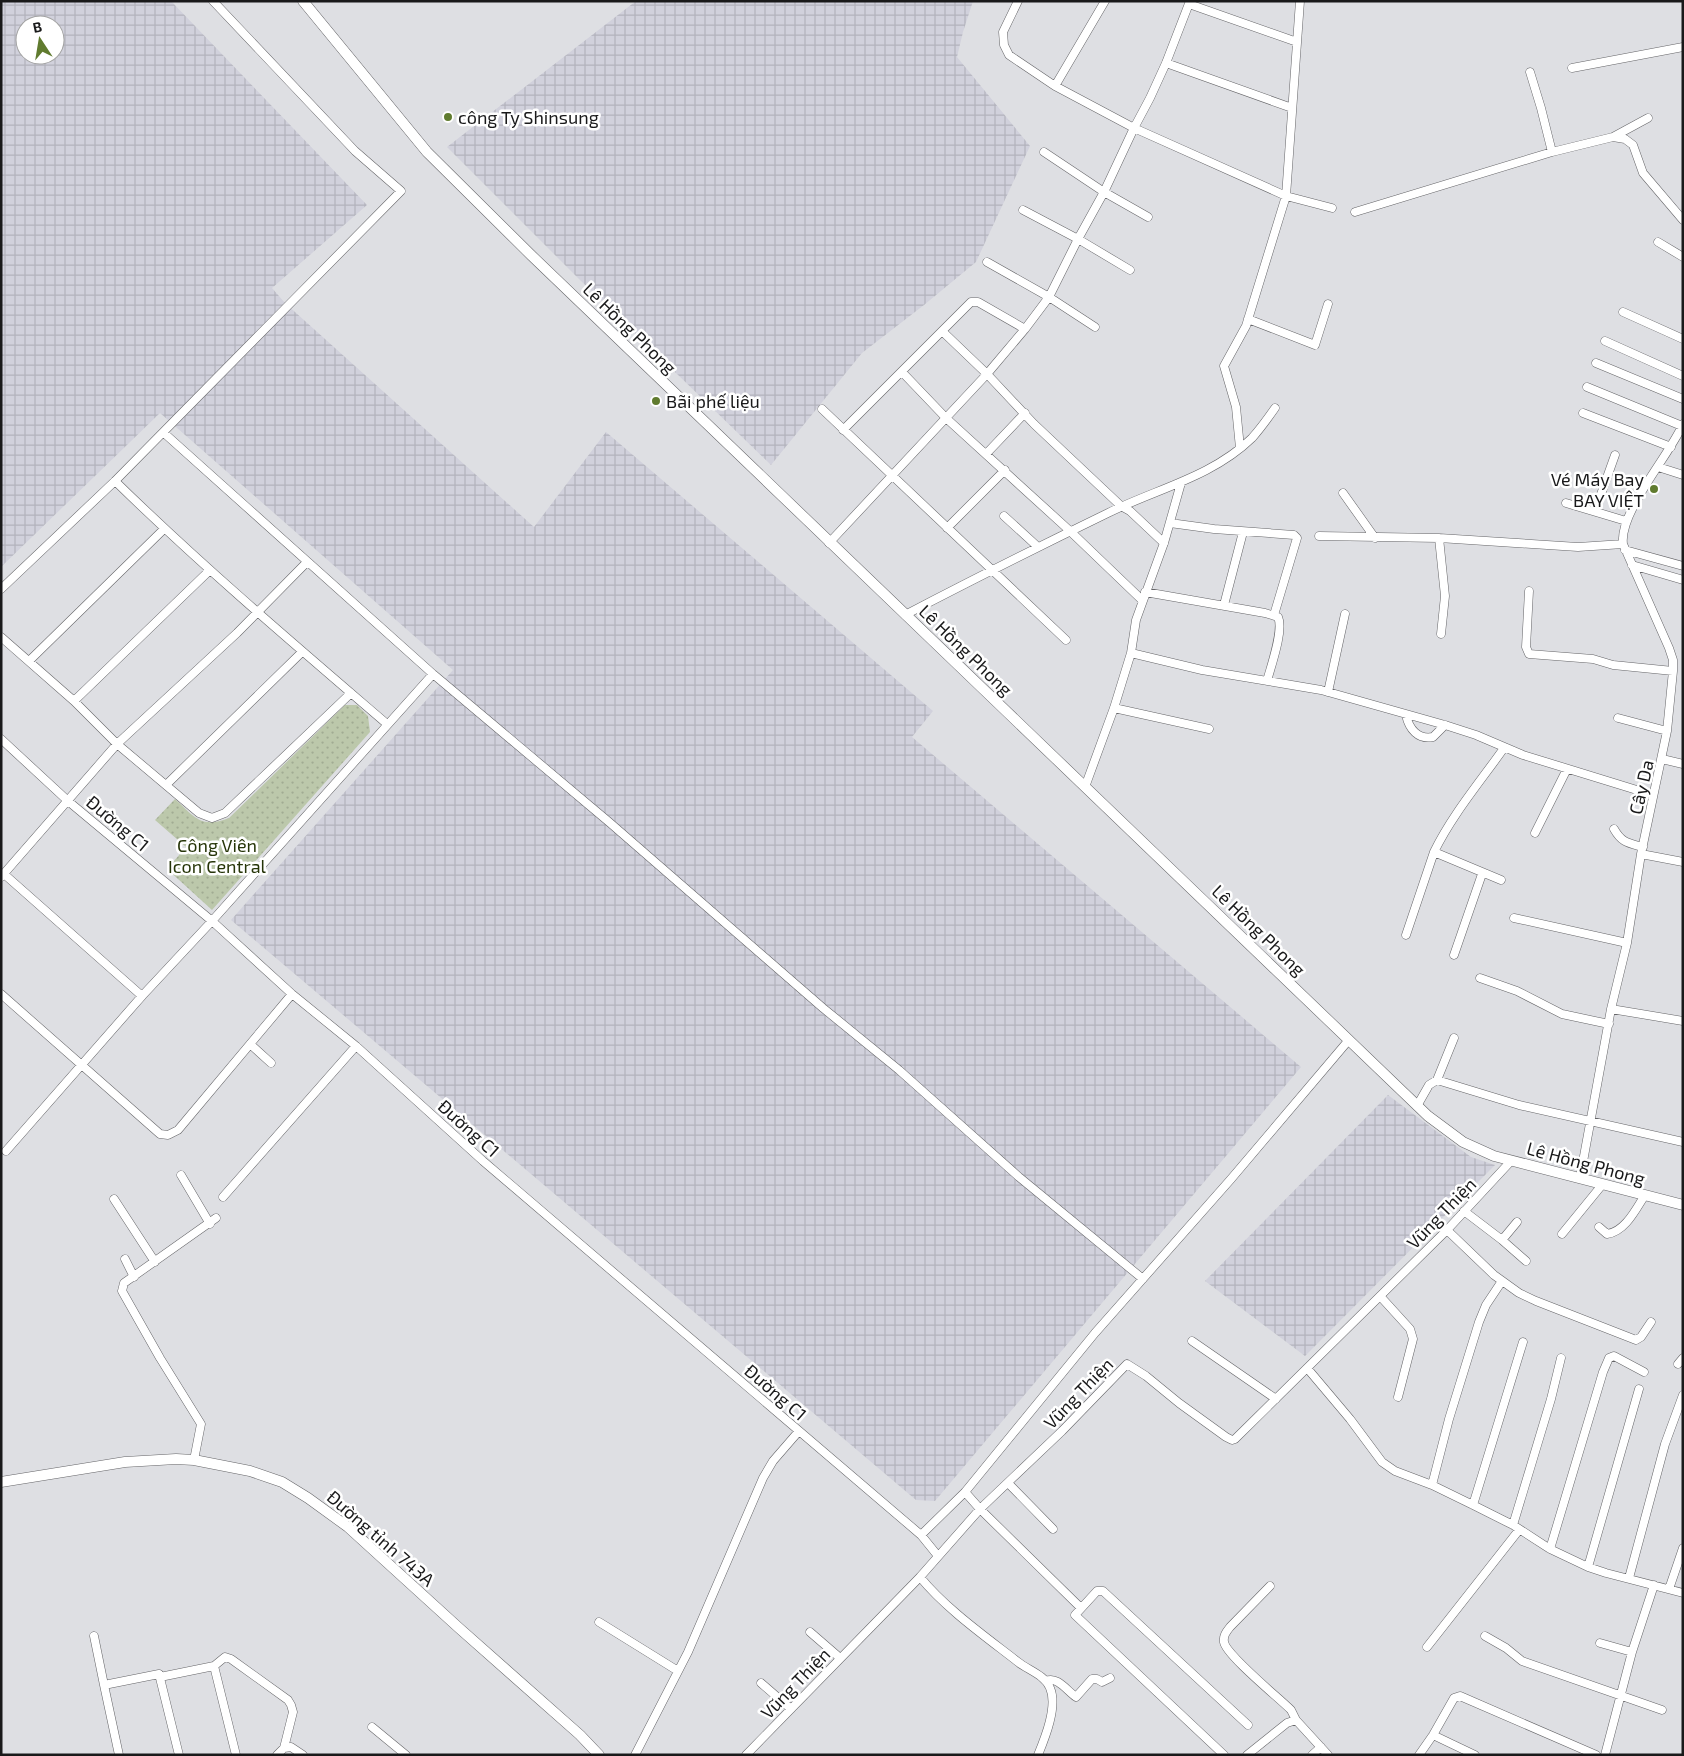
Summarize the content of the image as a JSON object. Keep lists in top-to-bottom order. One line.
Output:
{"streets":{"main road":["Lê Hồng Phong","Đường tỉnh 743A"],"street":["Cây Da","Đường C1","Vũng Thiện"]},"crossings":[["Lê Hồng Phong","Cây Da"],["Lê Hồng Phong","Vũng Thiện"],["Đường C1","Vũng Thiện"]],"parks":["Công Viên Icon Central"],"places":["công Ty Shinsung","Bãi phế liệu","Vé Máy Bay BAY VIỆT"],"north":"top"}
